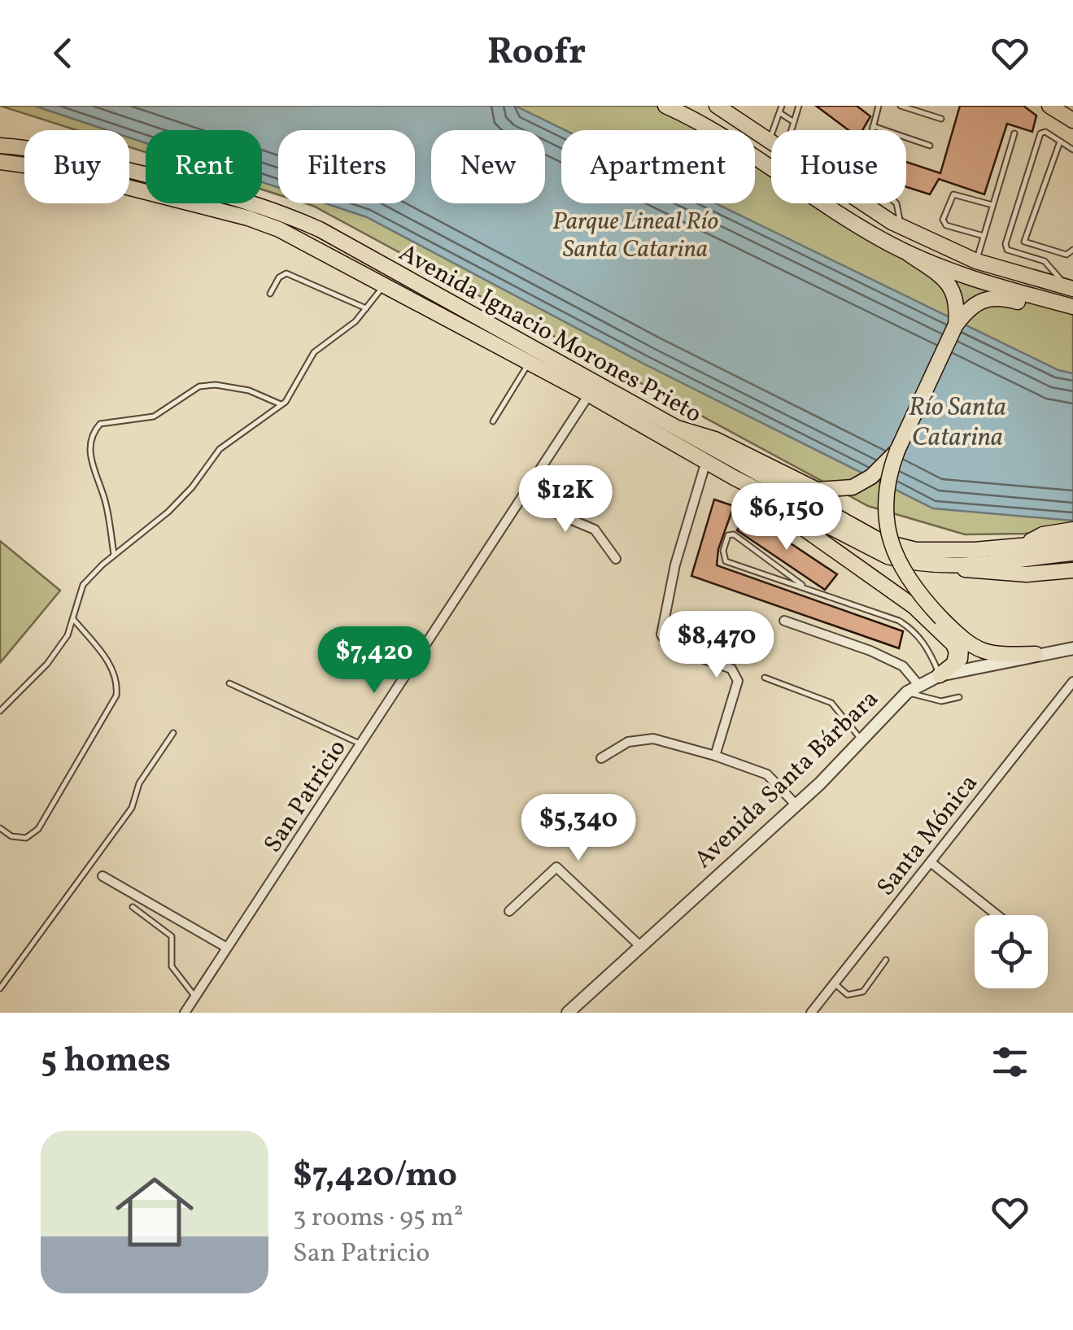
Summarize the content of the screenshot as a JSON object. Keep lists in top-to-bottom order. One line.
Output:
{"streets":{"main road":["Avenida Ignacio Morones Prieto"],"street":["Avenida Santa Bárbara","San Patricio","Santa Mónica"]},"crossings":[["Avenida Ignacio Morones Prieto","San Patricio"]],"water":["Río Santa Catarina"],"parks":["Parque Lineal Río Santa Catarina"],"page":{"header":"Roofr","chip":["Buy","Rent","Filters","New","Apartment","House"],"price":["$12K","$6,150","$8,470","$7,420","$5,340"],"heading":"5 homes","list":[{"name":"$7,420/mo","note":"3 rooms · 95 m² · San Patricio"}]}}
